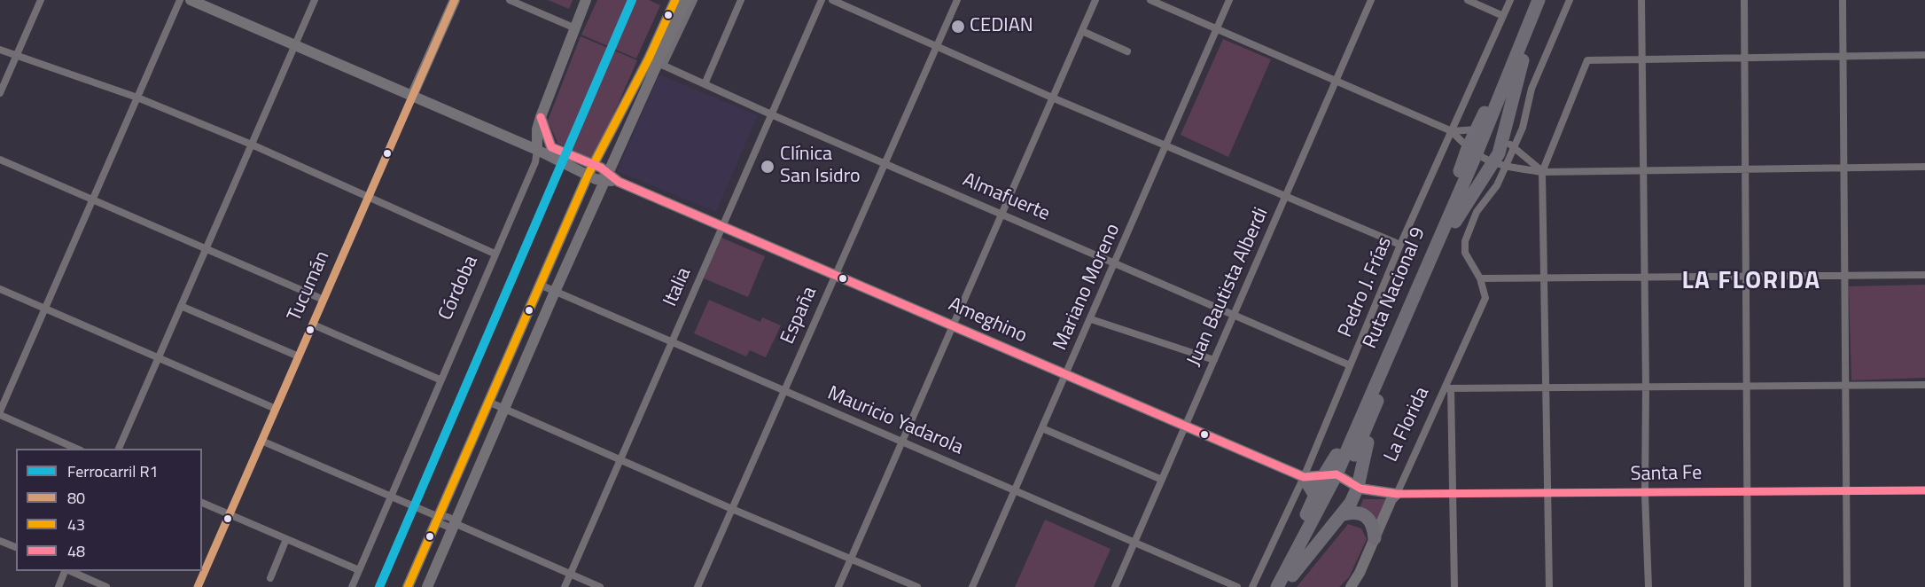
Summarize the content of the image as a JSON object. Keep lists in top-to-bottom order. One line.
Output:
{"streets":{"highway":["Ruta Nacional 9"],"street":["Almafuerte","Tucumán","Italia","Mariano Moreno","Juan Bautista Alberdi","Pedro J. Frías","Córdoba","España","Ameghino","Mauricio Yadarola","La Florida","Santa Fe"]},"crossings":[["Almafuerte","Italia"],["Almafuerte","Mariano Moreno"],["Almafuerte","Juan Bautista Alberdi"],["Almafuerte","Pedro J. Frías"],["Almafuerte","España"],["Italia","Ameghino"],["Italia","Mauricio Yadarola"],["Mariano Moreno","Ameghino"],["Mariano Moreno","Mauricio Yadarola"],["Juan Bautista Alberdi","Ameghino"],["Juan Bautista Alberdi","Mauricio Yadarola"],["Pedro J. Frías","Ameghino"],["España","Ameghino"],["España","Mauricio Yadarola"],["La Florida","Santa Fe"]],"districts":["LA FLORIDA"],"places":["CEDIAN","Clínica San Isidro"],"lines":["rail line R1","transit line 80","transit line 43","transit line 48"],"legend":["Ferrocarril R1","80","43","48"]}
